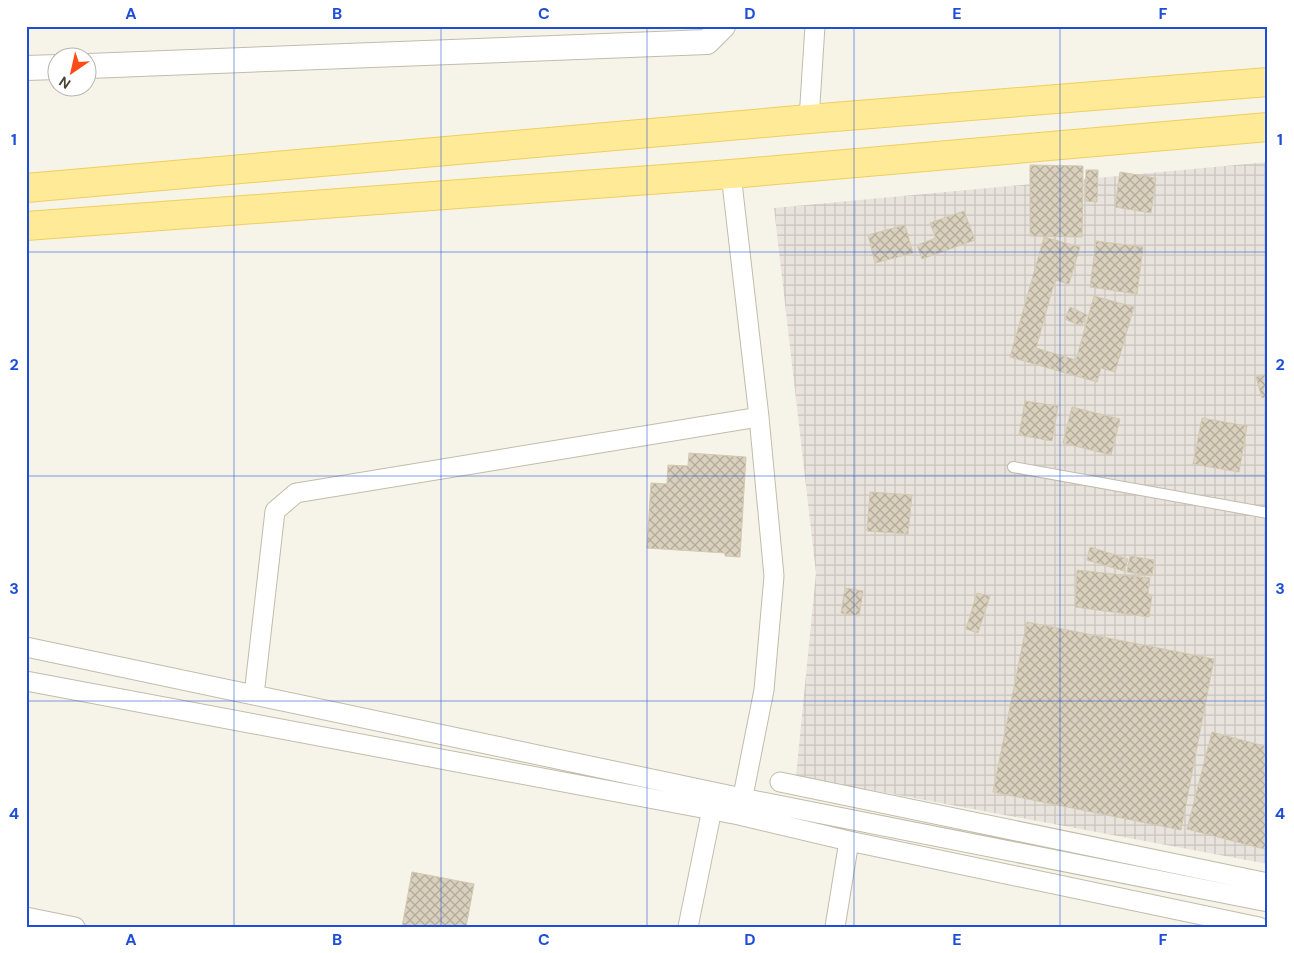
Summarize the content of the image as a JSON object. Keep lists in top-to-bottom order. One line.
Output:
{"north":"bottom left","grid":{"columns":["A","B","C","D","E","F"],"rows":["1","2","3","4"]}}
